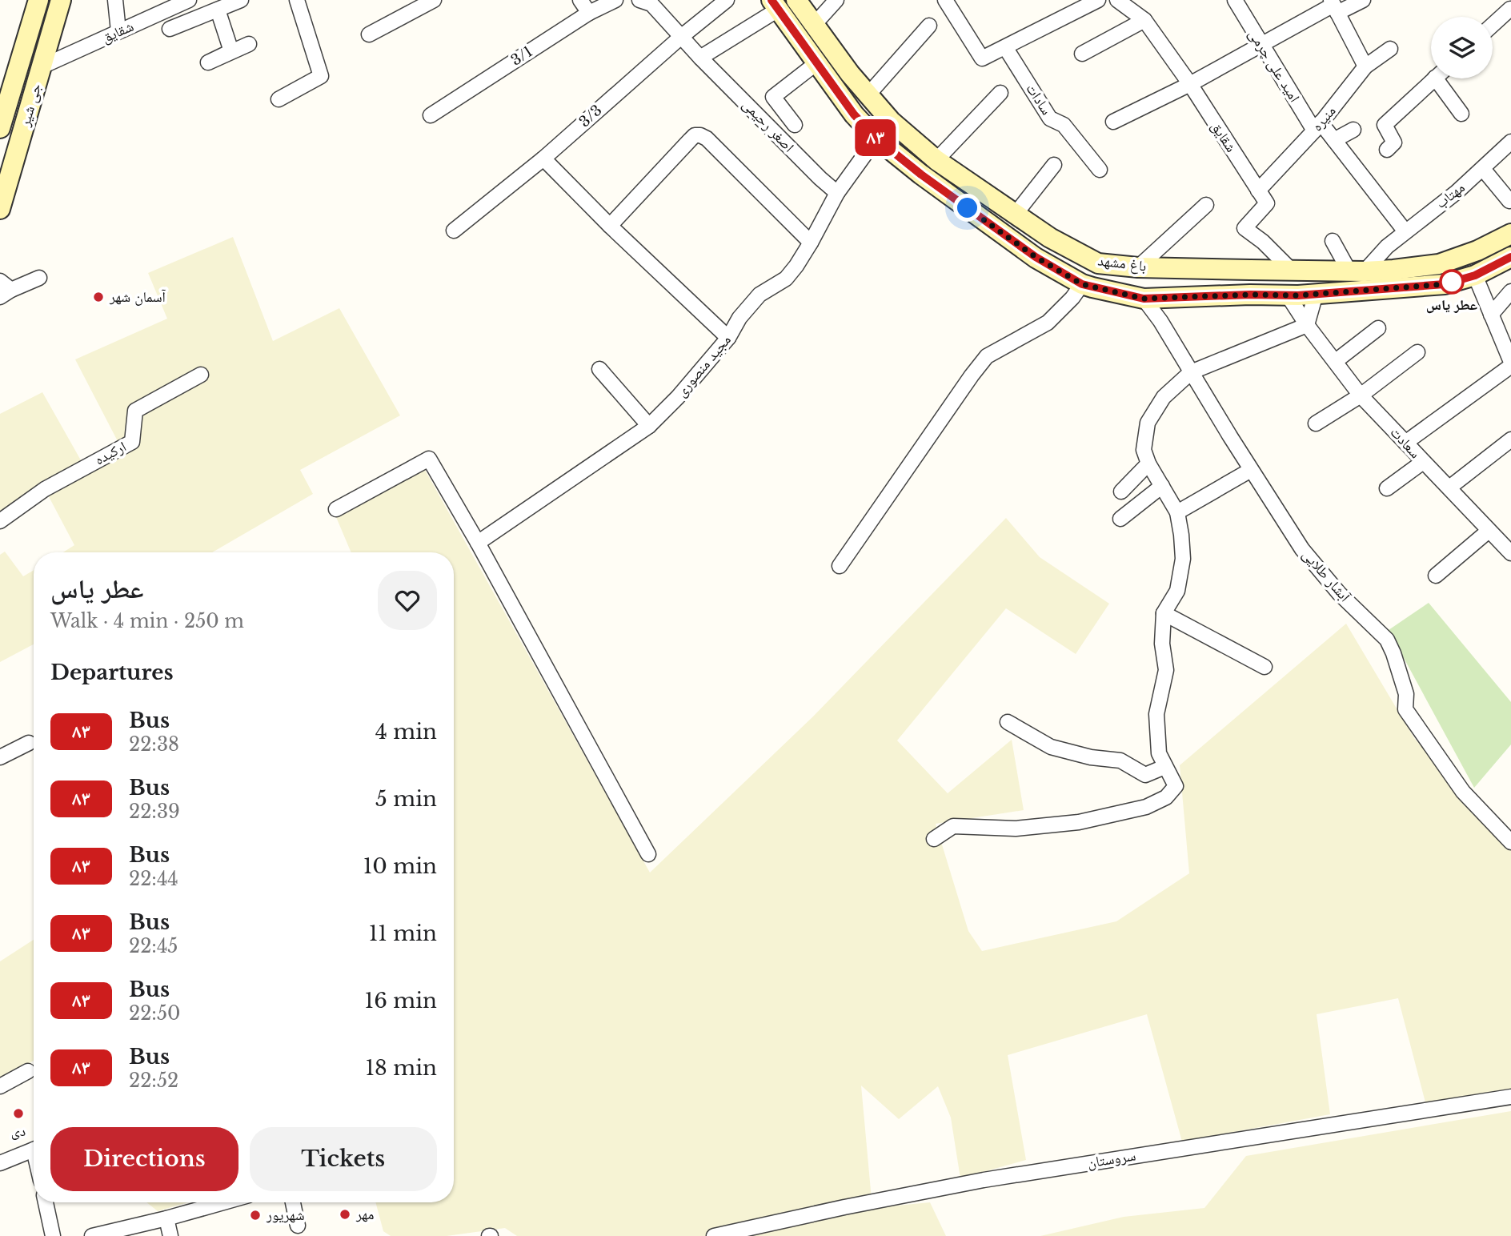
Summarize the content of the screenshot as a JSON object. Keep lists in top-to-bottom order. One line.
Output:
{"streets":{"main road":["جی شیر","باغ مشهد"],"street":["شقایق","3/1","امید علی چرمی","سادات","3/3","منیره","اصغر رحیمی","مهتاب","مجید منصوری","سعادت","ارکیده","آبشار طلایی","سروستان"]},"crossings":[["شقایق","منیره"],["امید علی چرمی","منیره"],["امید علی چرمی","مهتاب"],["3/3","اصغر رحیمی"],["اصغر رحیمی","مجید منصوری"],["مهتاب","باغ مشهد"],["باغ مشهد","مجید منصوری"],["باغ مشهد","سعادت"],["باغ مشهد","آبشار طلایی"]],"places":["عطر یاس","آسمان شهر","دی","مهر","شهریور"],"lines":["bus line ۸۳"],"page":{"on_map":"۸۳","heading":[["عطر یاس","Walk · 4 min · 250 m"],"Departures"],"list":[{"mark":"۸۳","name":"Bus","note":"22:38","value":"4 min"},{"mark":"۸۳","name":"Bus","note":"22:39","value":"5 min"},{"mark":"۸۳","name":"Bus","note":"22:44","value":"10 min"},{"mark":"۸۳","name":"Bus","note":"22:45","value":"11 min"},{"mark":"۸۳","name":"Bus","note":"22:50","value":"16 min"},{"mark":"۸۳","name":"Bus","note":"22:52","value":"18 min"}],"buttons":["Directions","Tickets"]}}
